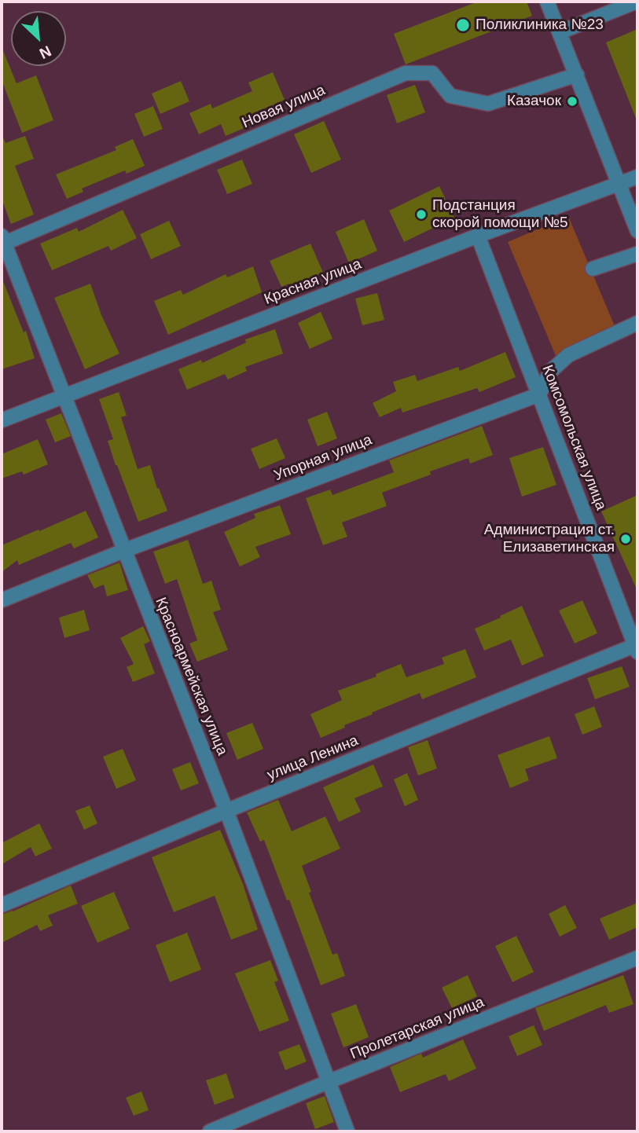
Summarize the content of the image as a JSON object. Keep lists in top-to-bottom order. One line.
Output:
{"streets":{"street":["Новая улица","Красная улица","Комсомольская улица","Упорная улица","Красноармейская улица","улица Ленина","Пролетарская улица"]},"crossings":[["Новая улица","Красноармейская улица"],["Красная улица","Комсомольская улица"],["Красная улица","Красноармейская улица"],["Комсомольская улица","Упорная улица"],["Комсомольская улица","улица Ленина"],["Упорная улица","Красноармейская улица"],["Красноармейская улица","улица Ленина"],["Красноармейская улица","Пролетарская улица"]],"places":["Поликлиника №23","Казачок","Подстанция скорой помощи №5","Администрация ст. Елизаветинская"],"north":"bottom right"}
